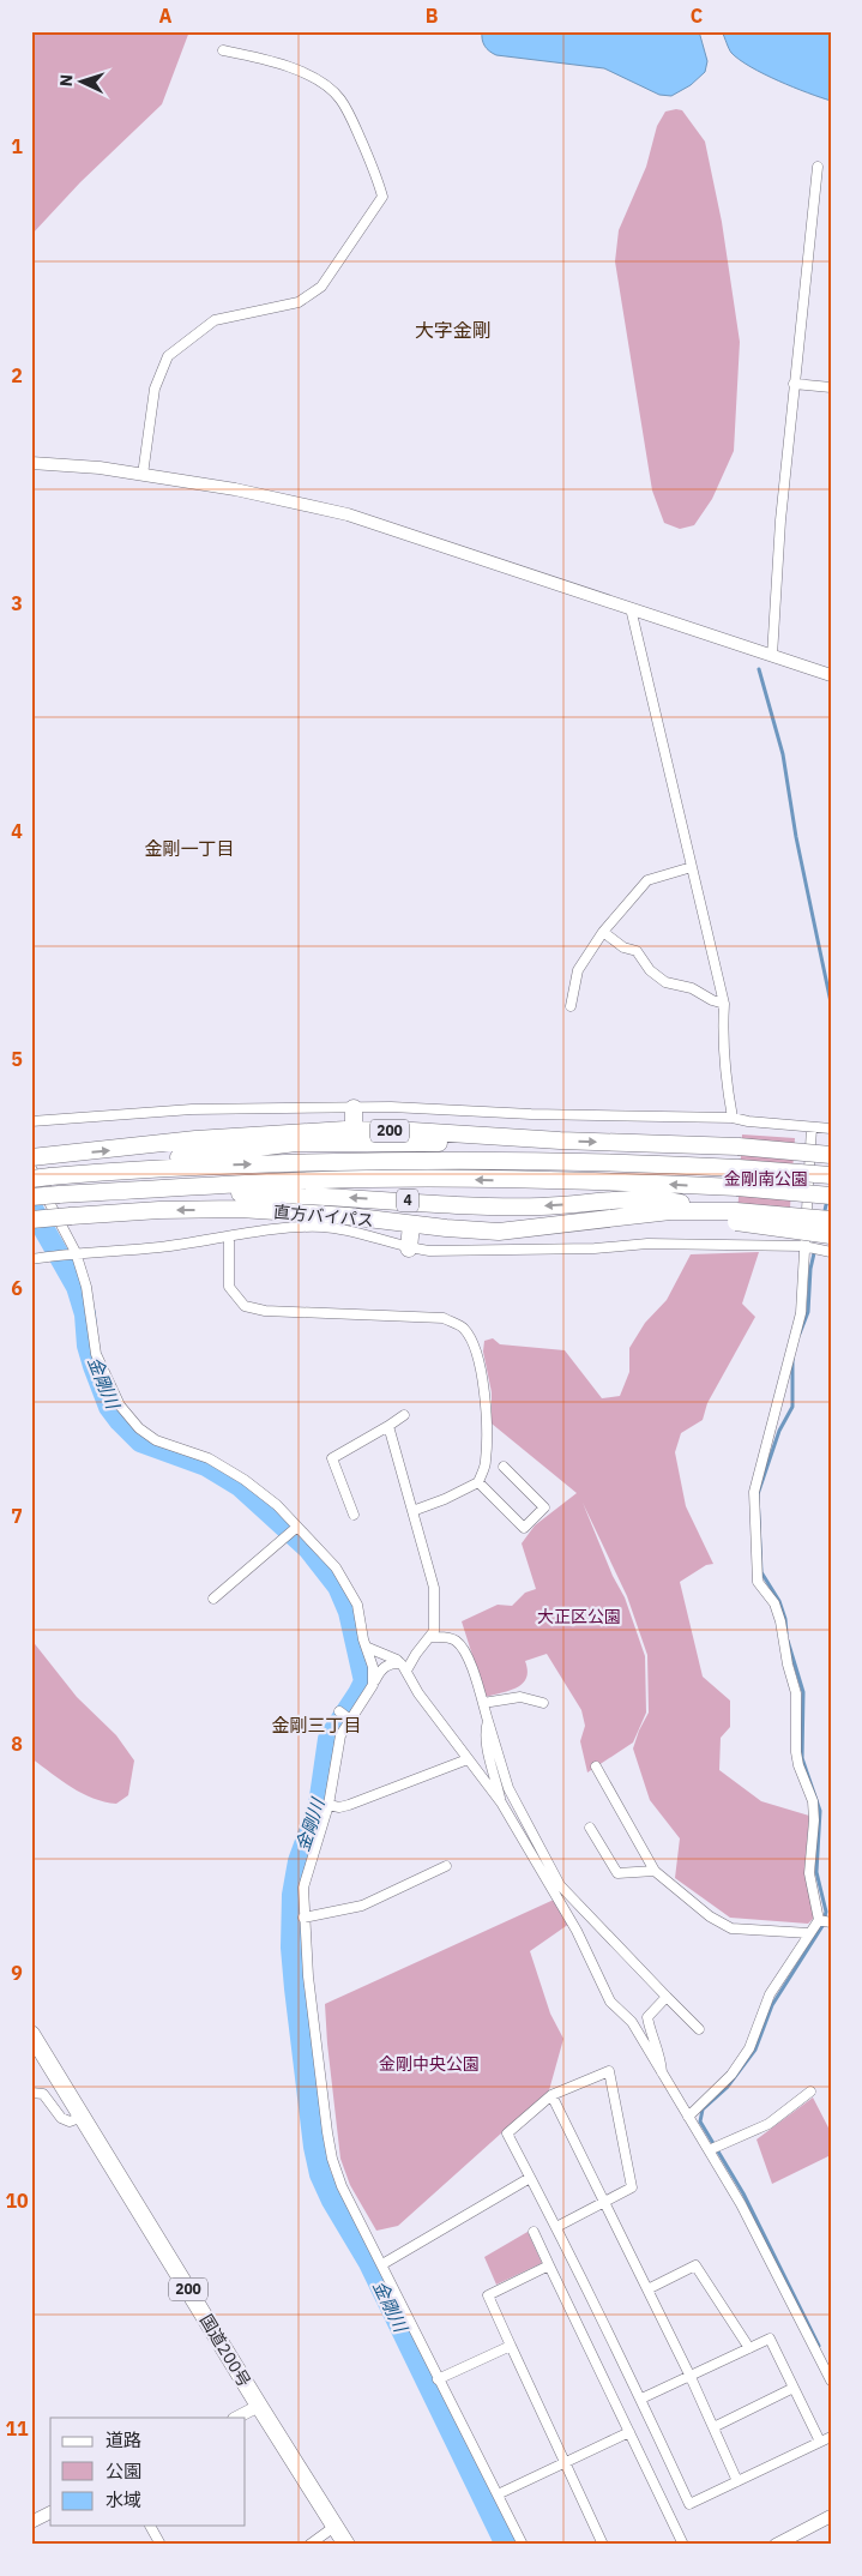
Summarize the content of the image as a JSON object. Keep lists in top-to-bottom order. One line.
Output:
{"streets":{"highway":["200","4","直方バイパス","国道200号"]},"crossings":[["4","直方バイパス"]],"districts":["大字金剛","金剛一丁目","金剛三丁目"],"water":["金剛川"],"parks":["金剛南公園","大正区公園","金剛中央公園"],"legend":["道路","公園","水域"],"north":"left","grid":{"columns":["A","B","C"],"rows":["1","2","3","4","5","6","7","8","9","10","11"]}}
